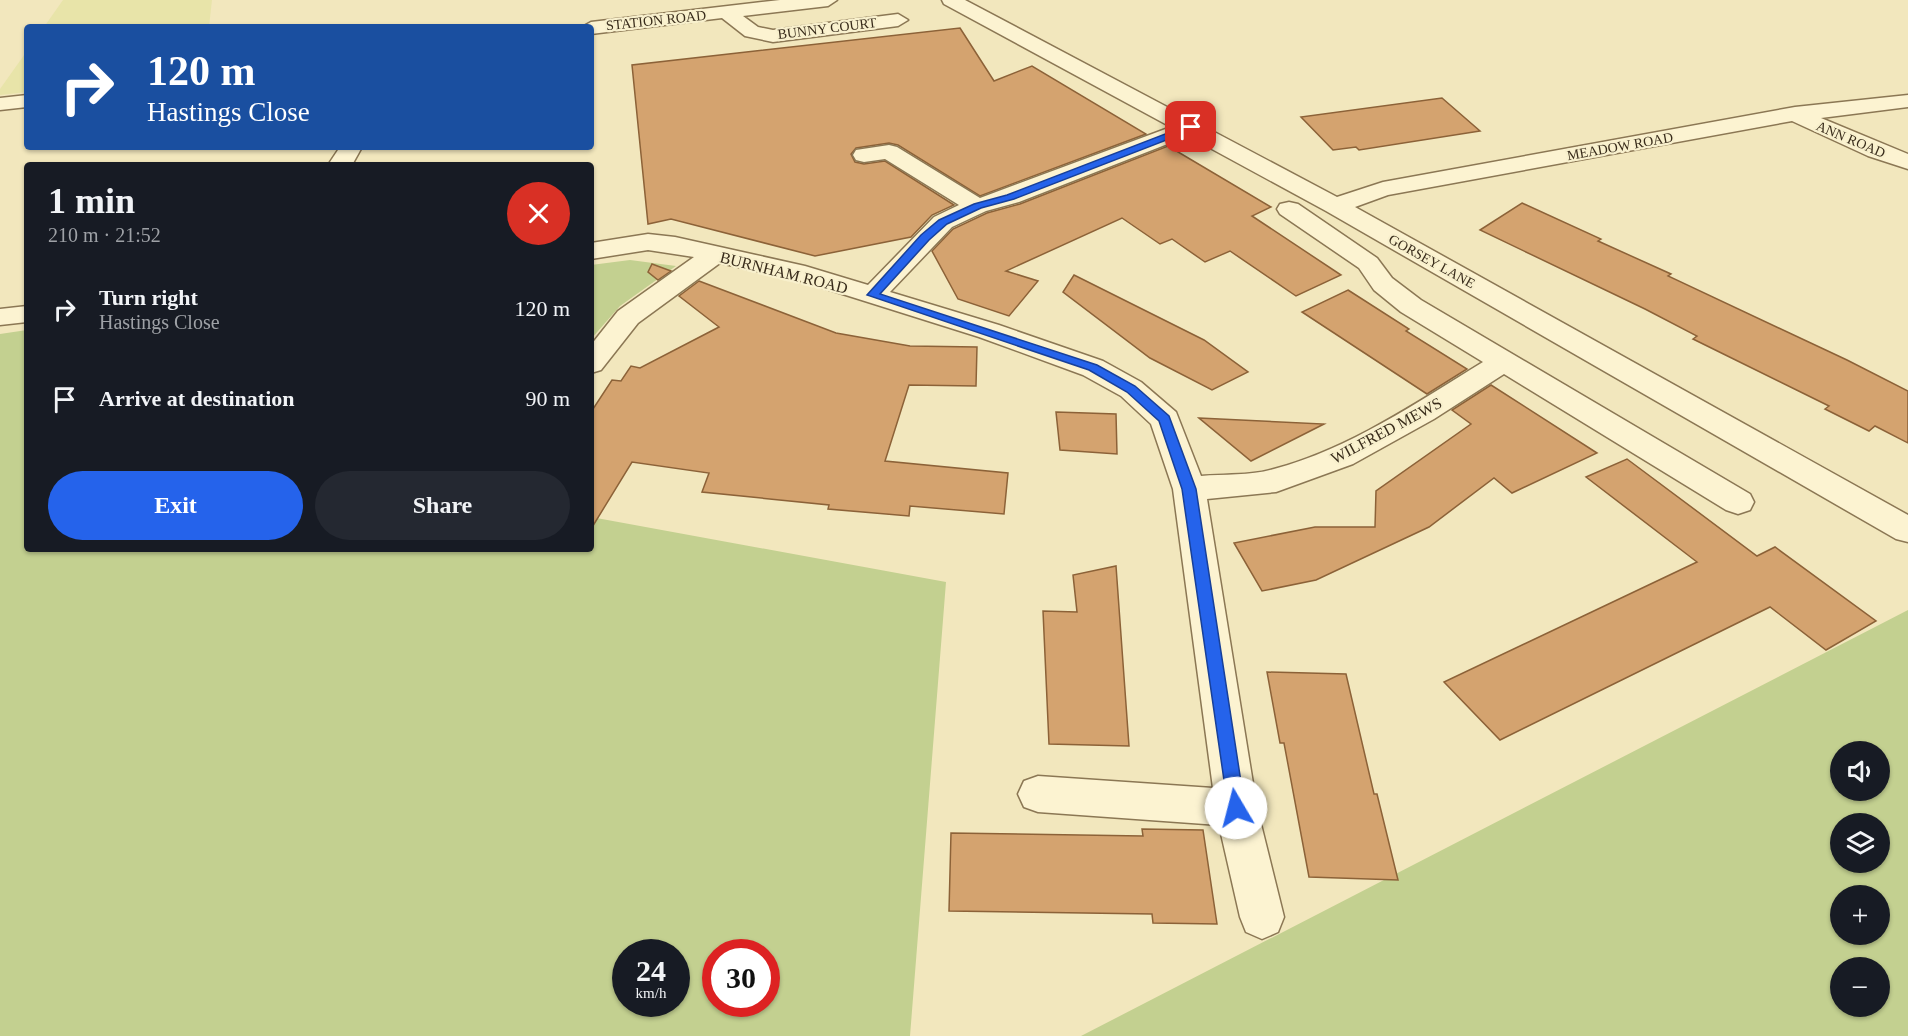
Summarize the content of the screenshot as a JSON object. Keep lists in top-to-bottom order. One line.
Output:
{"streets":{"street":["STATION ROAD","BUNNY COURT","ANN ROAD","MEADOW ROAD","GORSEY LANE","BURNHAM ROAD","WILFRED MEWS"]},"crossings":[["STATION ROAD","BUNNY COURT"],["ANN ROAD","MEADOW ROAD"],["MEADOW ROAD","GORSEY LANE"],["BURNHAM ROAD","WILFRED MEWS"]],"page":{"turn":["120 m","Hastings Close"],"heading":["1 min","210 m · 21:52"],"list":[{"name":"Turn right","note":"Hastings Close","value":"120 m"},{"name":"Arrive at destination","value":"90 m"}],"buttons":["Exit","Share"],"map_buttons":["+","−"],"speed":"24 km/h","limit":"30"}}
